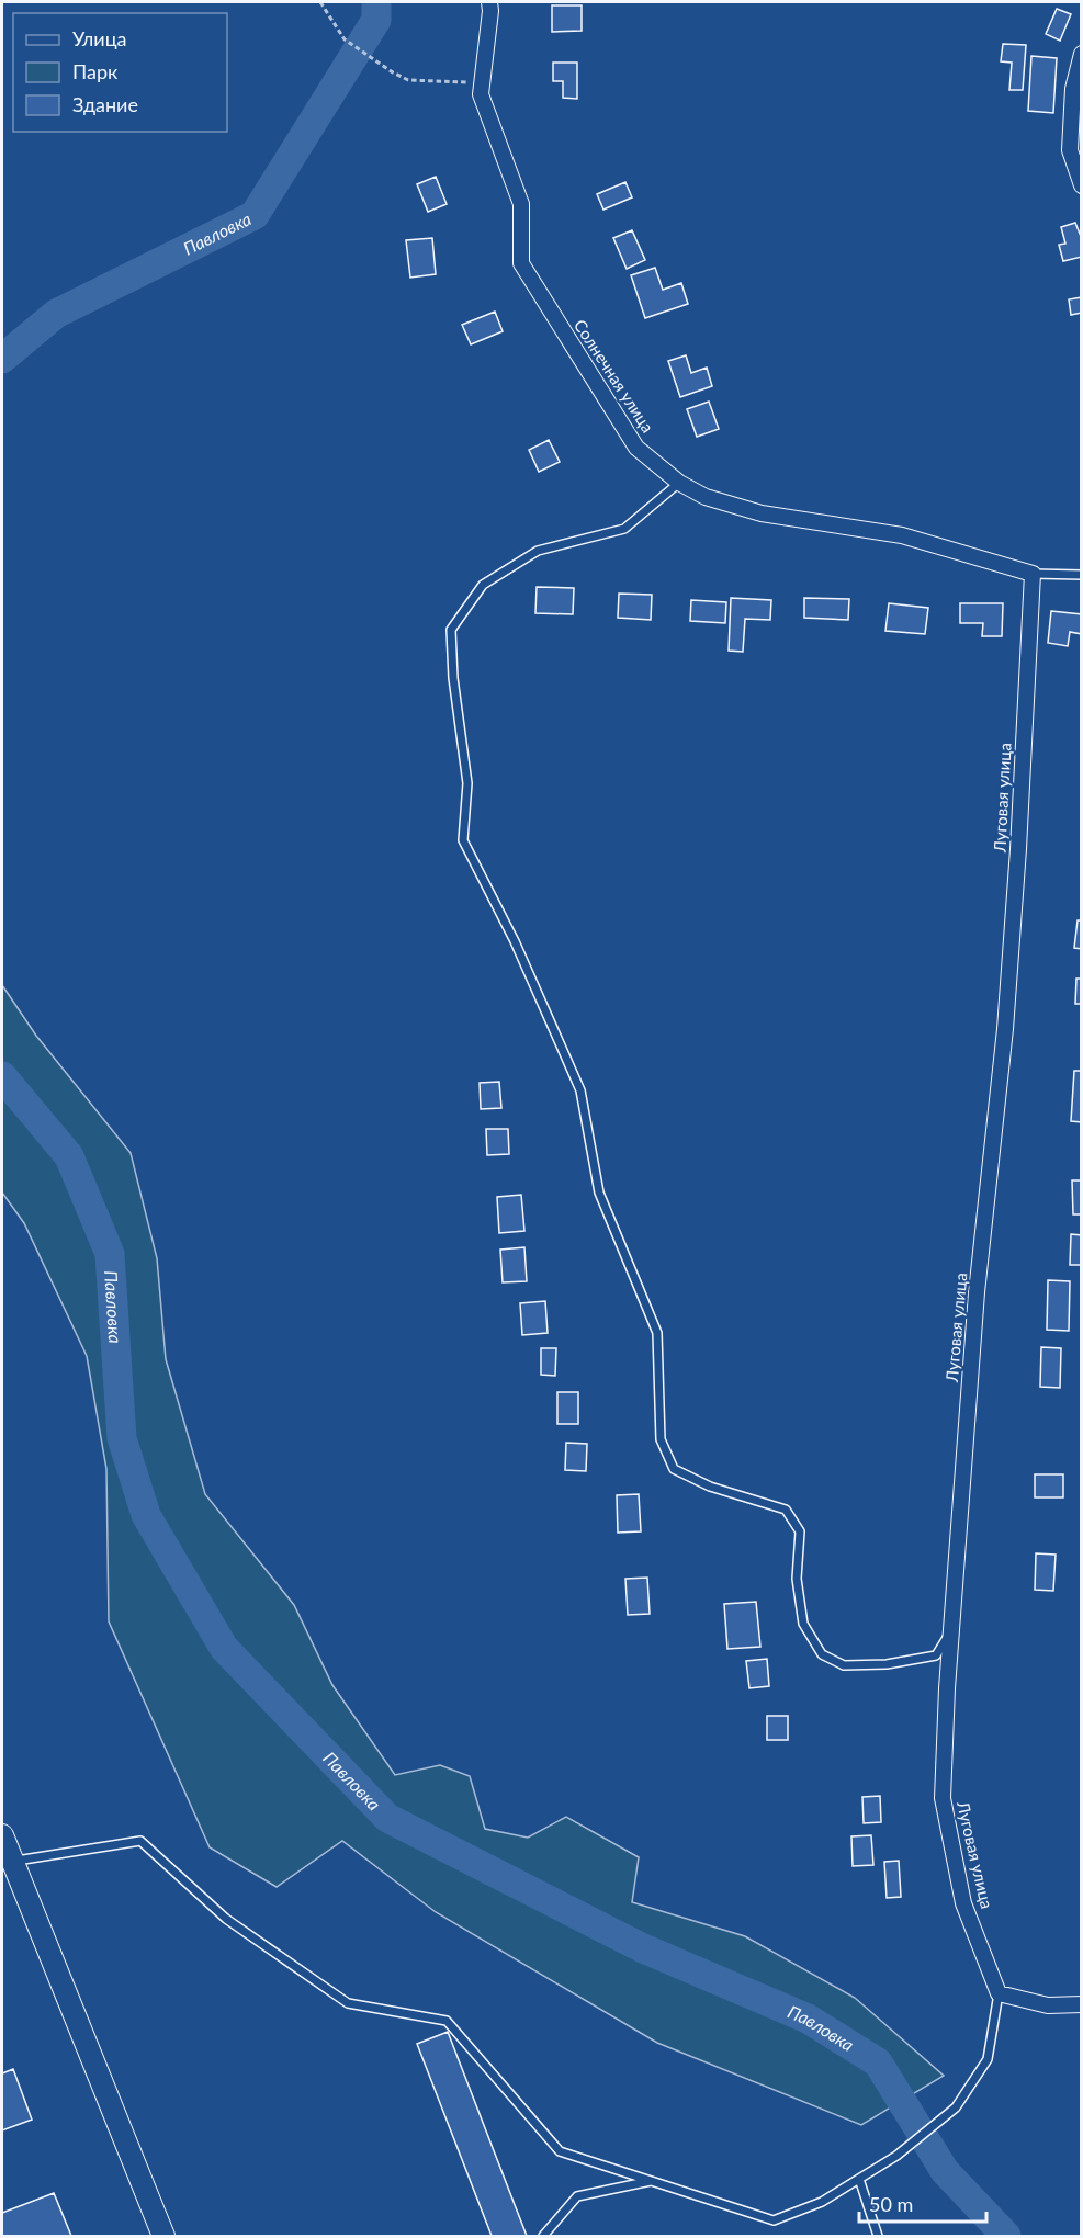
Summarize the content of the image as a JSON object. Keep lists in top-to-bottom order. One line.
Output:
{"streets":{"street":["Солнечная улица","Луговая улица"]},"crossings":[["Солнечная улица","Луговая улица"]],"water":["Павловка"],"legend":["Улица","Парк","Здание"],"scale_bar":"50 m"}
